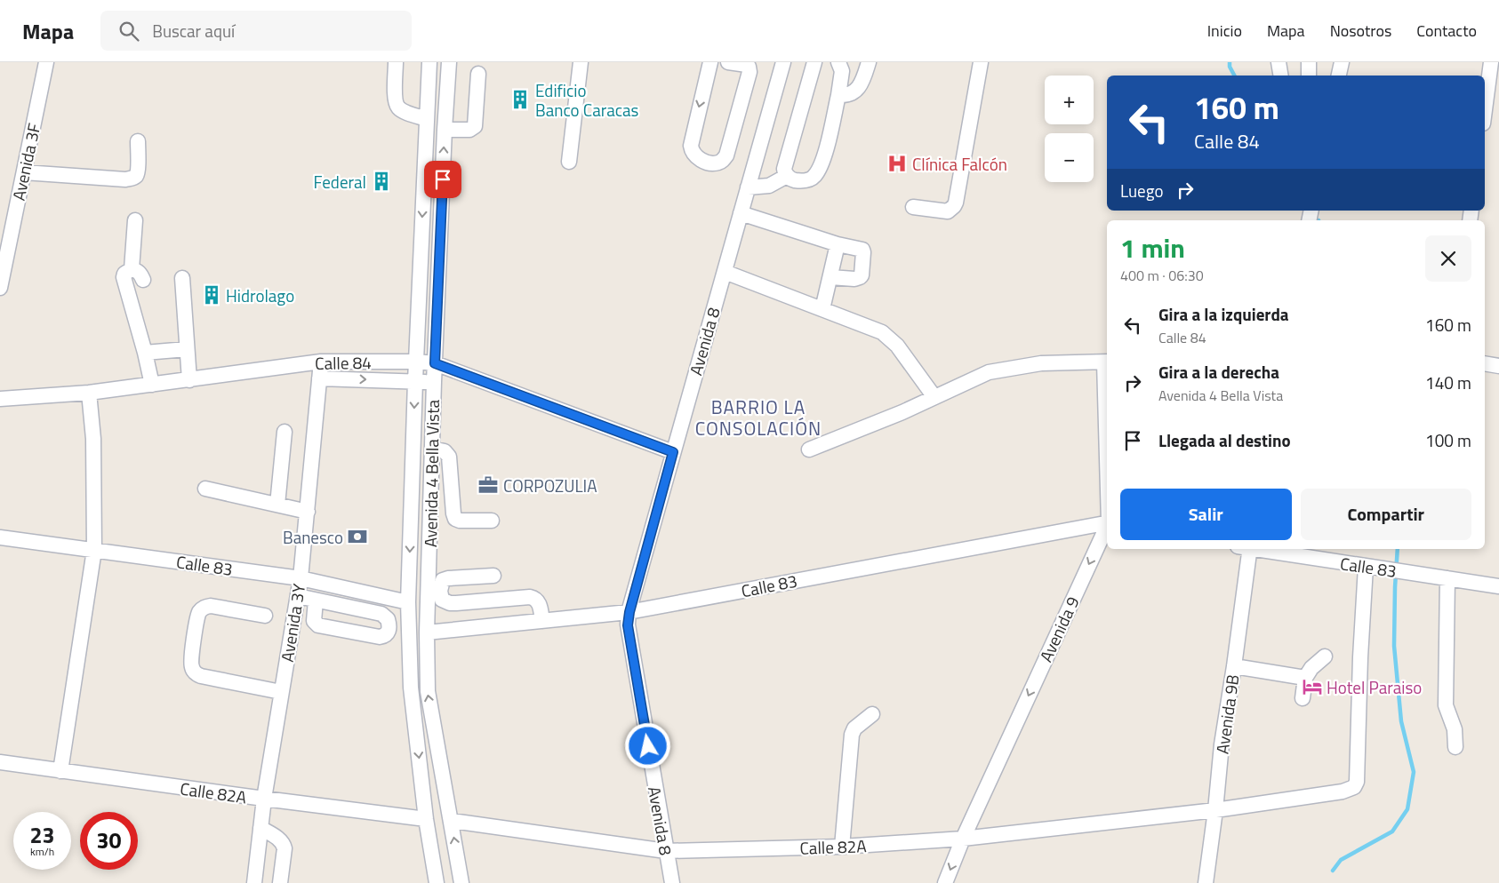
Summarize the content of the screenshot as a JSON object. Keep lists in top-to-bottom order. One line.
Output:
{"streets":{"street":["Avenida 3F","Avenida 8","Calle 84","Avenida 4 Bella Vista","Calle 83","Avenida 3Y","Avenida 9","Avenida 9B","Calle 82A"]},"crossings":[["Avenida 8","Calle 84"],["Avenida 8","Calle 83"],["Avenida 8","Calle 82A"],["Calle 84","Avenida 4 Bella Vista"],["Calle 84","Avenida 3Y"],["Avenida 4 Bella Vista","Calle 83"],["Avenida 4 Bella Vista","Calle 82A"],["Calle 83","Avenida 3Y"],["Calle 83","Calle 82A"],["Avenida 3Y","Calle 82A"],["Avenida 9","Calle 82A"],["Avenida 9B","Calle 82A"]],"one_way":["Avenida 9"],"districts":["BARRIO LA CONSOLACIÓN"],"places":{"building":["Edificio Banco Caracas","Federal","Hidrolago"],"hospital":["Clínica Falcón"],"office":["CORPOZULIA"],"bank":["Banesco"],"hotel":["Hotel Paraiso"]},"page":{"header":"Mapa","search":"Buscar aquí","nav":["Inicio","Mapa","Nosotros","Contacto"],"map_buttons":["+","−"],"turn":["160 m","Calle 84"],"then":"Luego","heading":["1 min","400 m · 06:30"],"list":[{"name":"Gira a la izquierda","note":"Calle 84","value":"160 m"},{"name":"Gira a la derecha","note":"Avenida 4 Bella Vista","value":"140 m"},{"name":"Llegada al destino","value":"100 m"}],"buttons":["Salir","Compartir"],"speed":"23 km/h","limit":"30"}}
